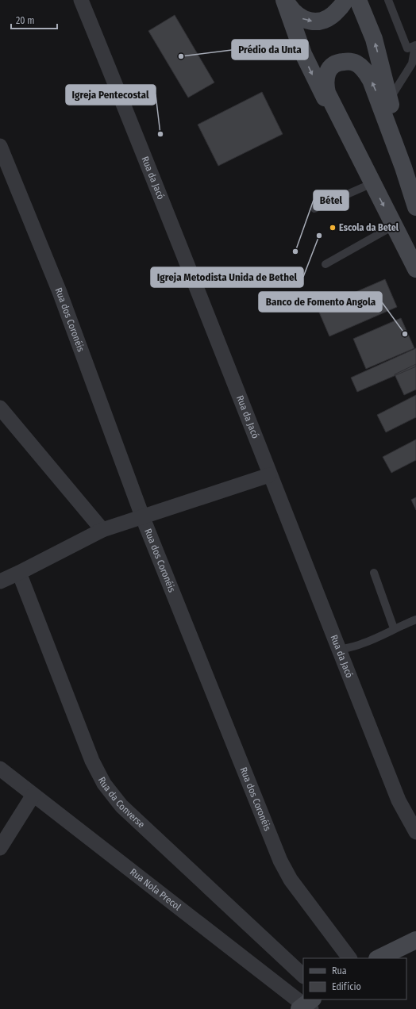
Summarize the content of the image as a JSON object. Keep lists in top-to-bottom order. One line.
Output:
{"streets":{"street":["Rua da Jacó","Rua dos Coronéis","Rua da Converse","Rua Nola Precol"]},"places":["Prédio da Unta","Igreja Pentecostal","Escola da Betel","Igreja Metodista Unida de Bethel","Bétel","Banco de Fomento Angola"],"legend":["Rua","Edifício"],"scale_bar":"20 m"}
